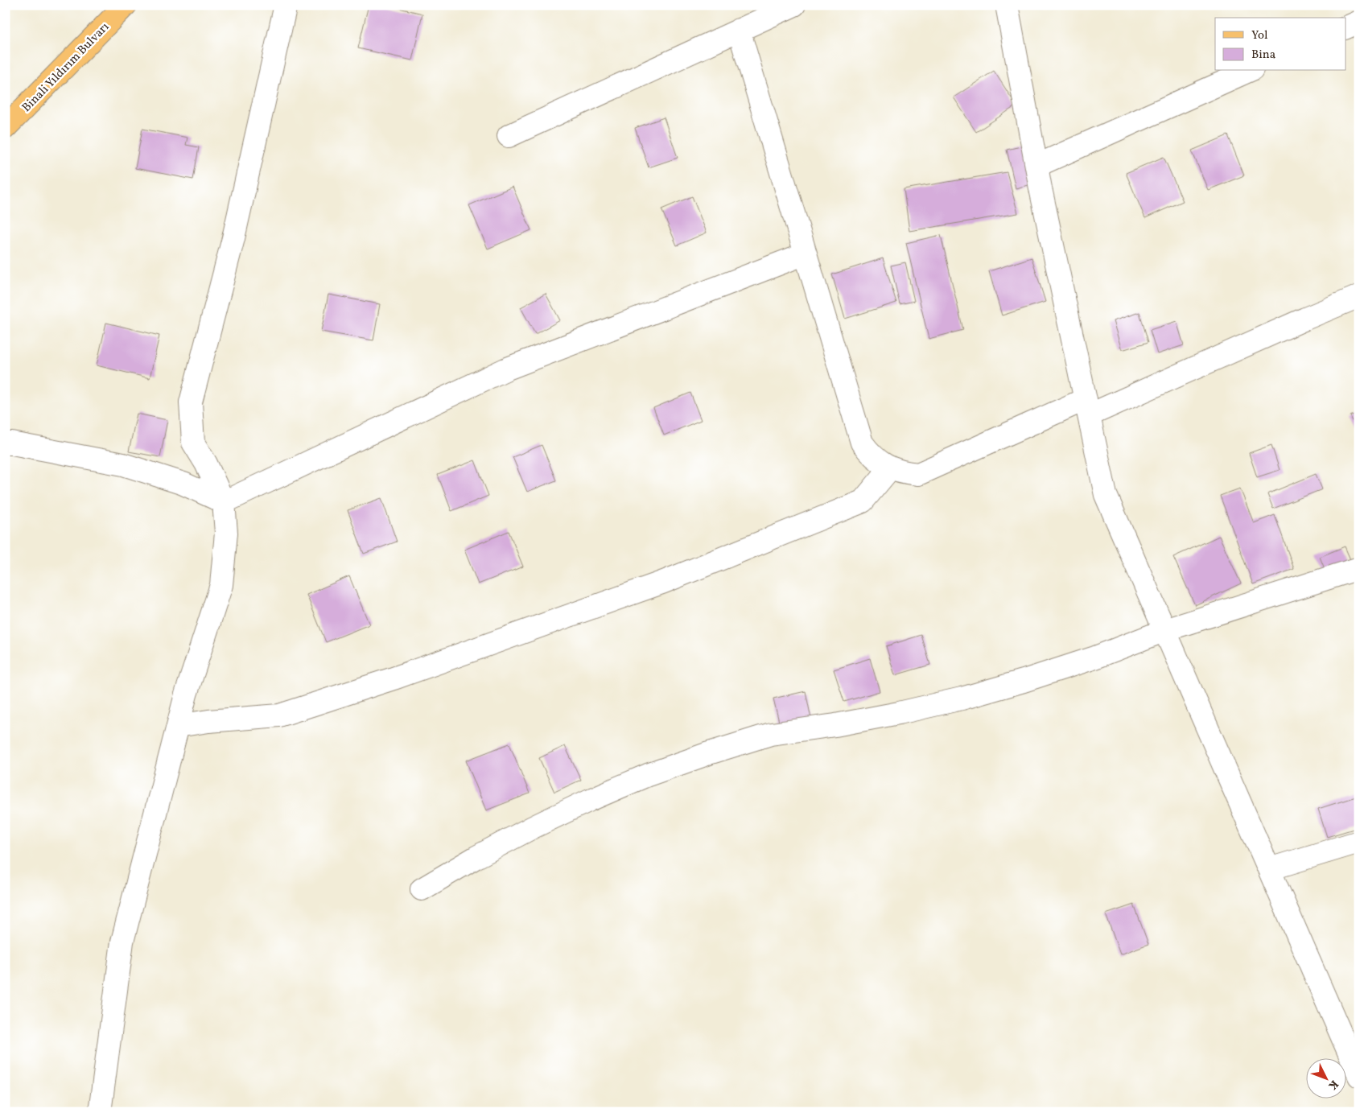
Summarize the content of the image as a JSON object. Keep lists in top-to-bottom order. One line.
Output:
{"streets":{"main road":["Binali Yıldırım Bulvarı"]},"legend":["Yol","Bina"],"north":"bottom right"}
